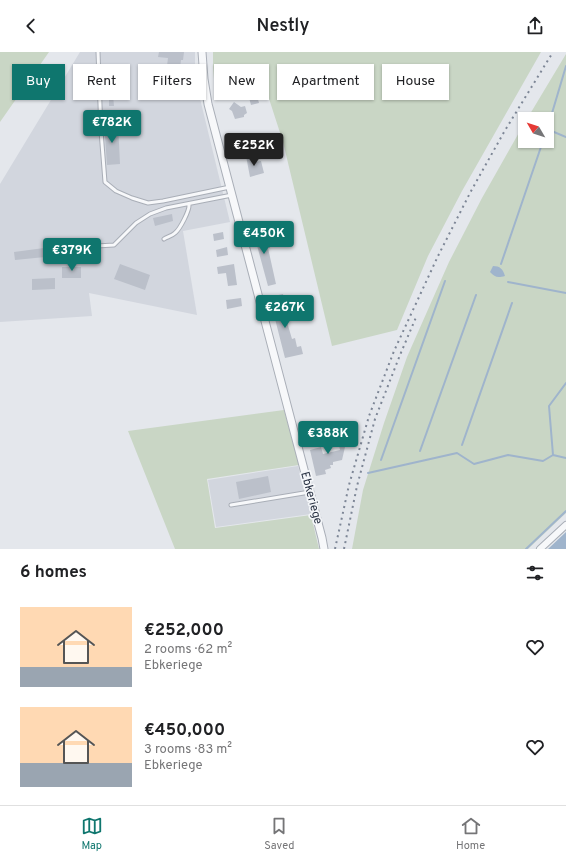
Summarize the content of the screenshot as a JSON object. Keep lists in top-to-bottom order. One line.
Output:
{"streets":{"street":["Ebkeriege"]},"north":"top left","page":{"header":"Nestly","chip":["Buy","Rent","Filters","New","Apartment","House"],"price":["€782K","€252K","€450K","€379K","€267K","€388K"],"heading":"6 homes","list":[{"name":"€252,000","note":"2 rooms · 62 m² · Ebkeriege"},{"name":"€450,000","note":"3 rooms · 83 m² · Ebkeriege"}],"tabs":["Map","Saved","Home"]}}
